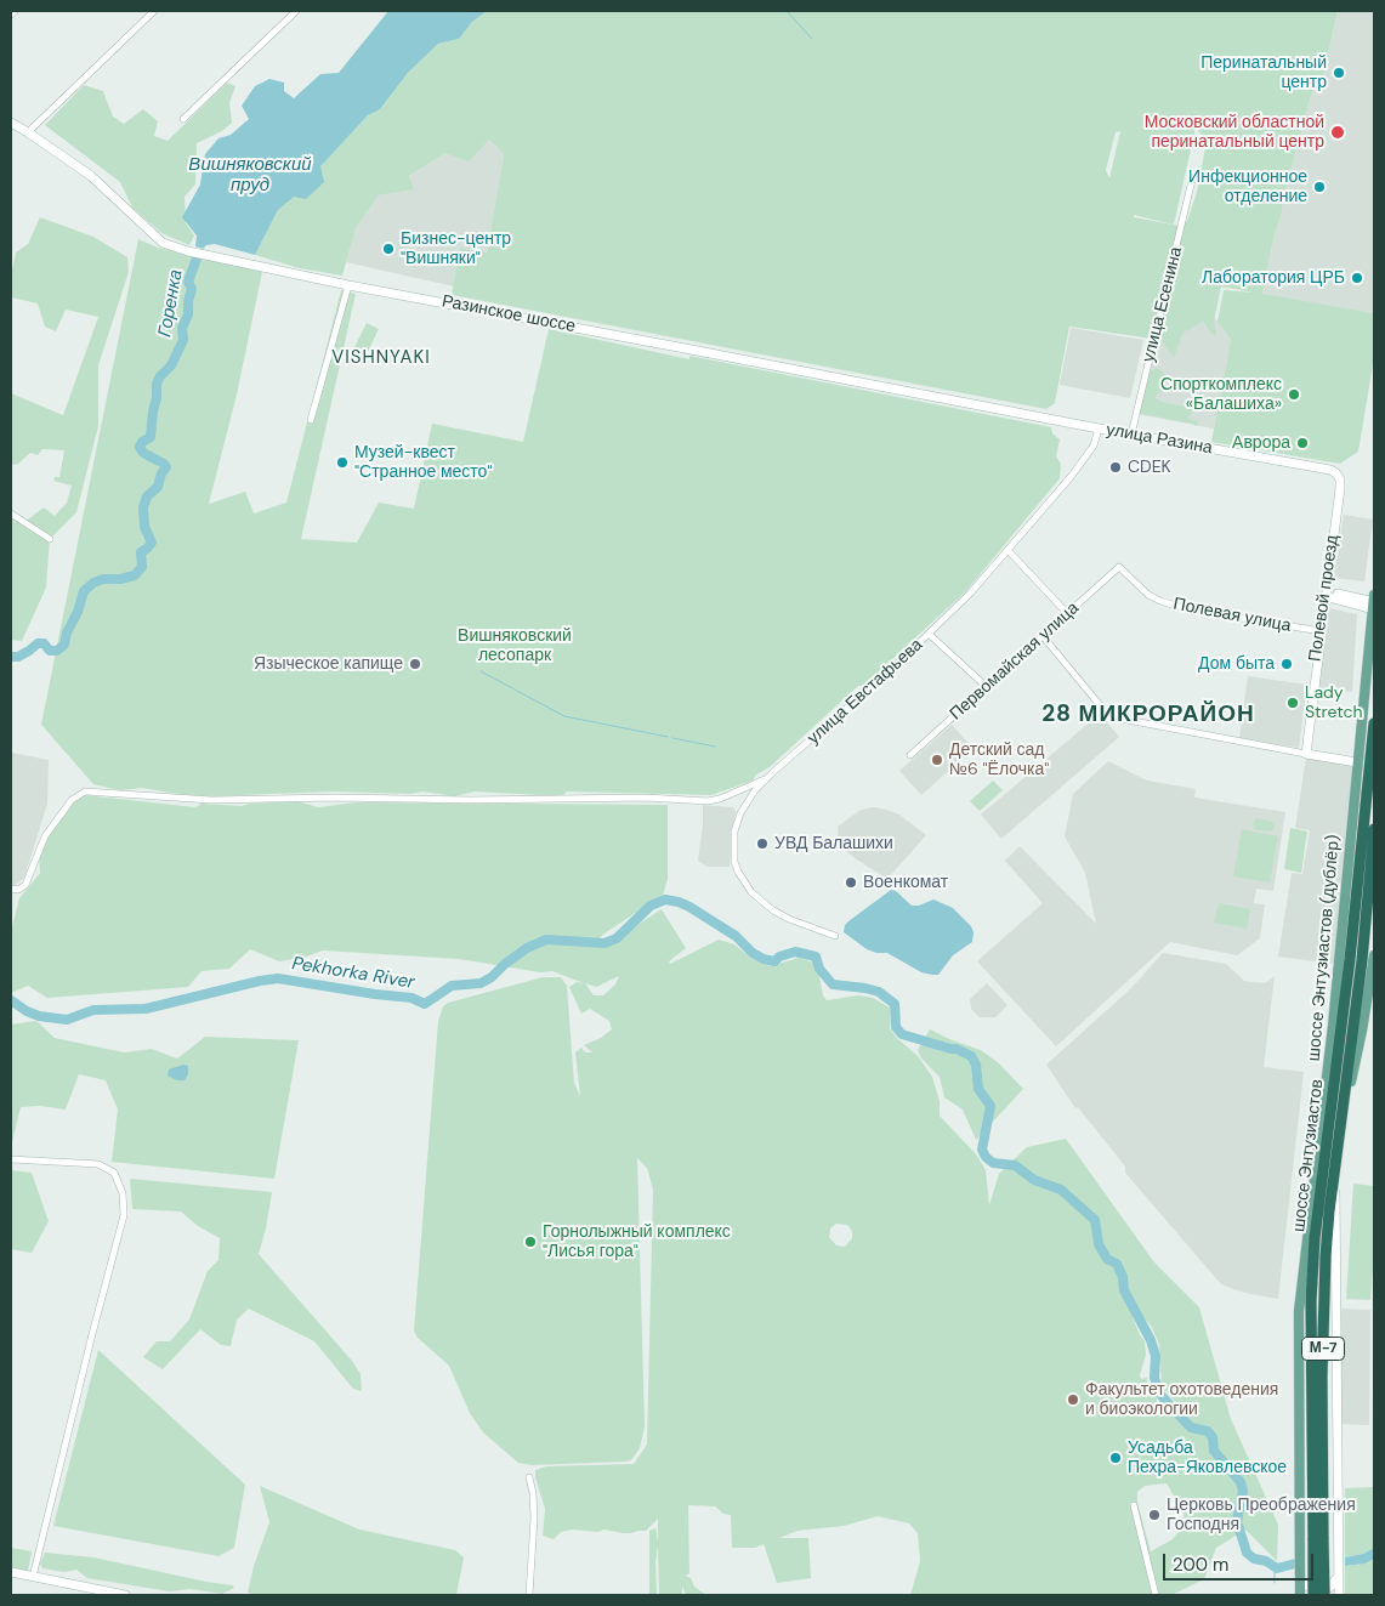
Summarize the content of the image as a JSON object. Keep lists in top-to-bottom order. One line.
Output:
{"streets":{"highway":["шоссе Энтузиастов","М-7"],"main road":["Разинское шоссе","улица Разина","Полевой проезд","шоссе Энтузиастов (дублёр)"],"street":["улица Есенина","Полевая улица","Первомайская улица","улица Евстафьева"]},"crossings":[["улица Есенина","улица Разина"],["Разинское шоссе","улица Разина"],["улица Разина","Полевой проезд"],["улица Разина","улица Евстафьева"],["Полевой проезд","Полевая улица"],["Полевая улица","Первомайская улица"]],"districts":["VISHNYAKI","28 МИКРОРАЙОН"],"water":["Вишняковский пруд","Горенка","Pekhorka River"],"parks":["Вишняковский лесопарк"],"places":["Перинатальный центр","Московский областной перинатальный центр","Инфекционное отделение","Бизнес-центр \"Вишняки\"","Лаборатория ЦРБ","Спорткомплекс «Балашиха»","Аврора","Музей-квест \"Странное место\"","CDEK","Языческое капище","Дом быта","Lady Stretch","Детский сад №6 \"Ёлочка\"","УВД Балашихи","Военкомат","Горнолыжный комплекс \"Лисья гора\"","Факультет охотоведения и биоэкологии","Усадьба Пехра-Яковлевское","Церковь Преображения Господня"],"scale_bar":"200 m"}
